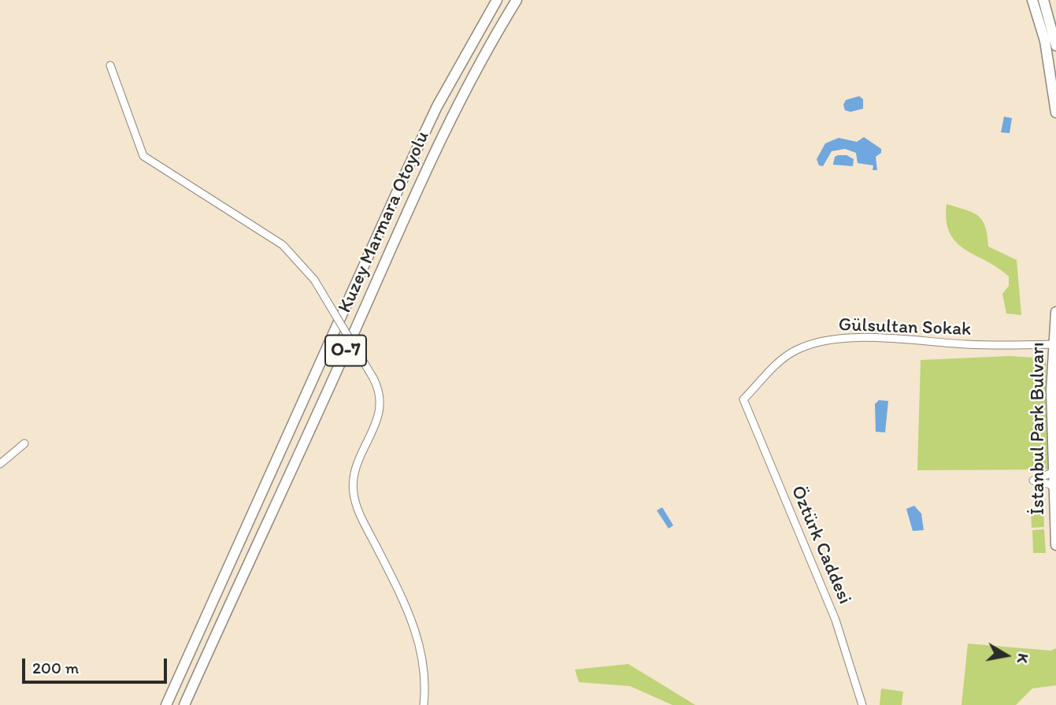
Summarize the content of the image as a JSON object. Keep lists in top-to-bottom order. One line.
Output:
{"streets":{"highway":["Kuzey Marmara Otoyolu","O-7","İstanbul Park Bulvarı"],"street":["Gülsultan Sokak","Öztürk Caddesi"]},"crossings":[["Gülsultan Sokak","İstanbul Park Bulvarı"],["Gülsultan Sokak","Öztürk Caddesi"]],"scale_bar":"200 m","north":"right"}
